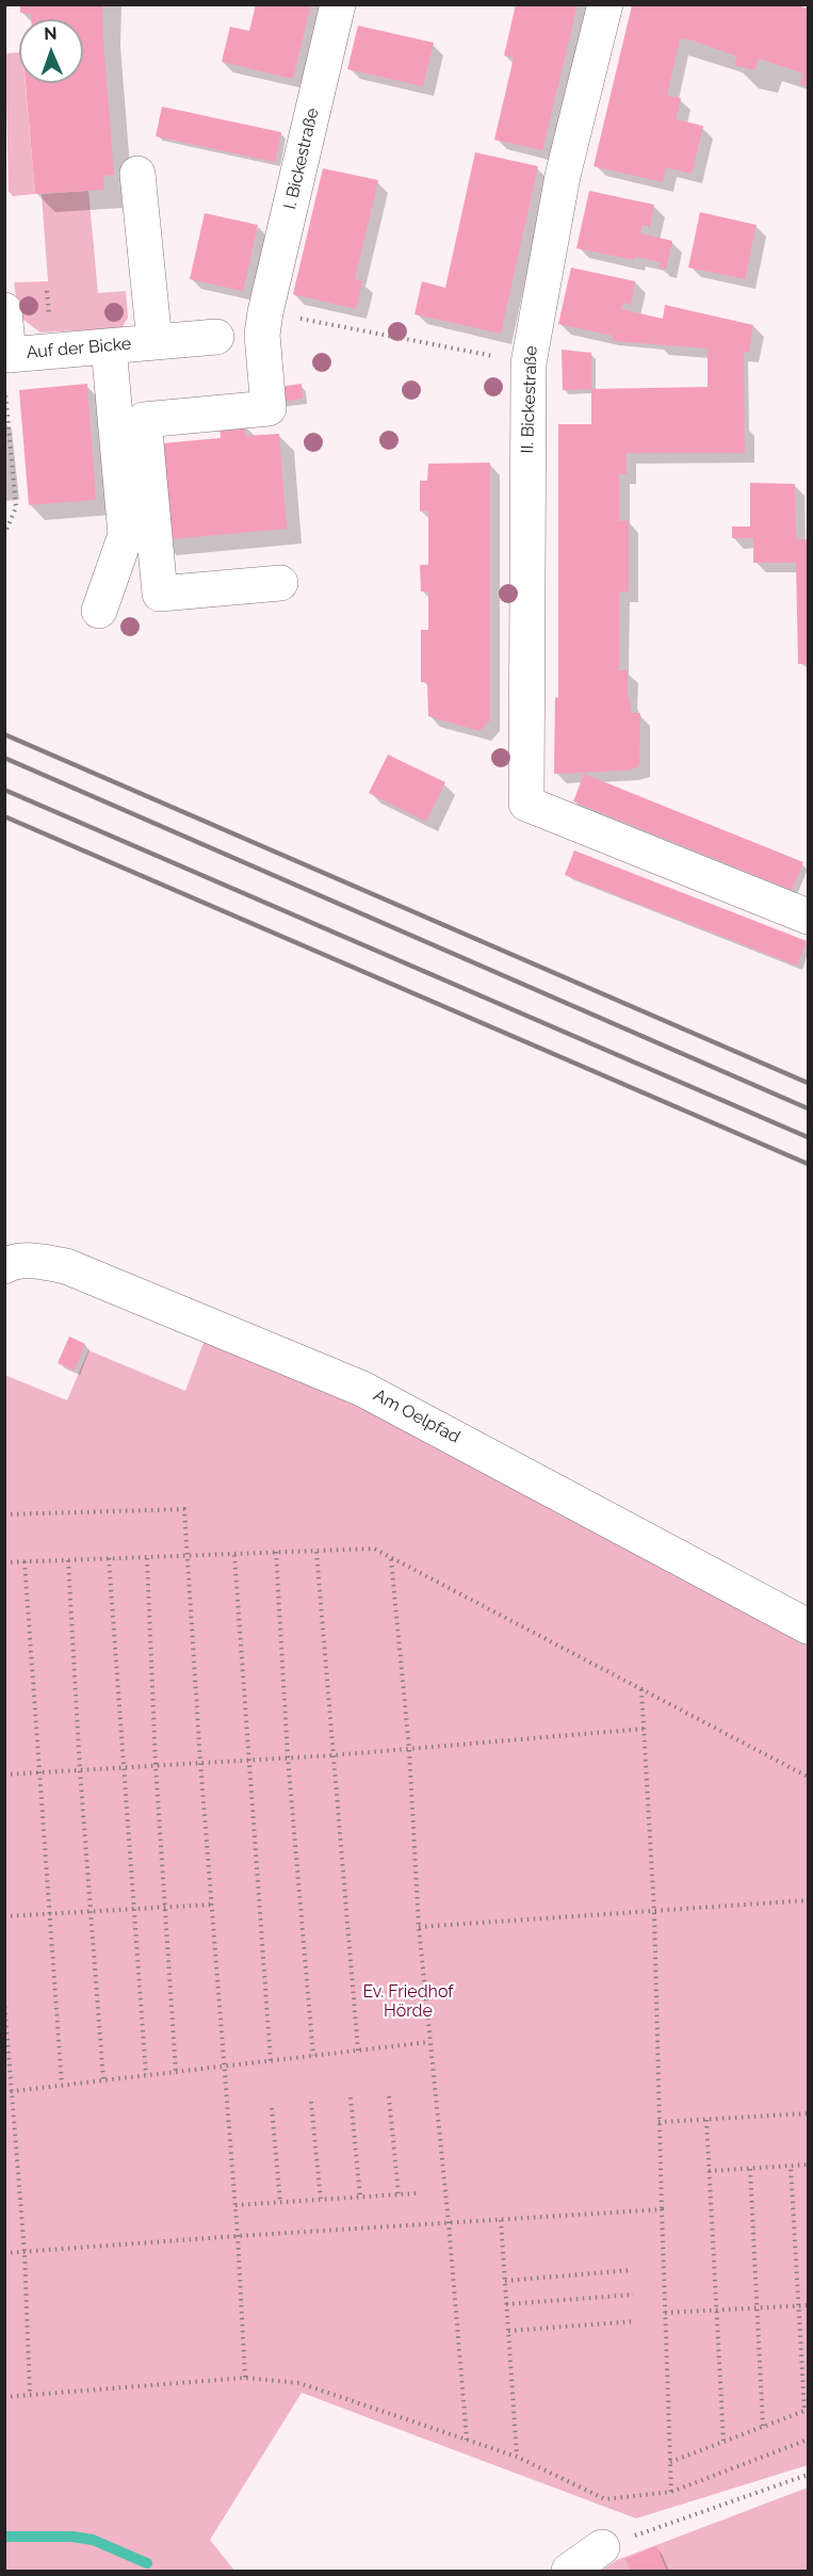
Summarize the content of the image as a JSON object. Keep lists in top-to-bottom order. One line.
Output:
{"streets":{"street":["I. Bickestraße","Auf der Bicke","II. Bickestraße","Am Oelpfad"]},"parks":["Ev. Friedhof Hörde"],"north":"top"}
